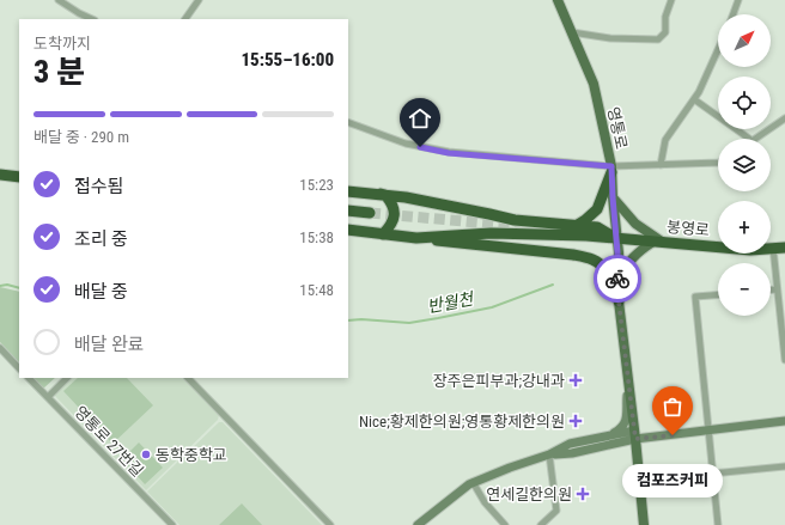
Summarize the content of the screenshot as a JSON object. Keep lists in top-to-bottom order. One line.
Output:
{"streets":{"highway":["봉영로"],"main road":["영통로"],"street":["영통로 27번길"]},"crossings":[["영통로","봉영로"]],"water":["반월천"],"places":{"health":["장주은피부과;강내과","Nice;황제한의원;영통황제한의원","연세길한의원"],"other":["컴포즈커피","동학중학교"]},"north":"top right","page":{"map_buttons":["+","−"],"heading":["3 분","도착까지","15:55–16:00"],"bar":"배달 중 · 290 m","list":[["접수됨","15:23"],["조리 중","15:38"],["배달 중","15:48"],"배달 완료"],"bubble":"컴포즈커피"}}
